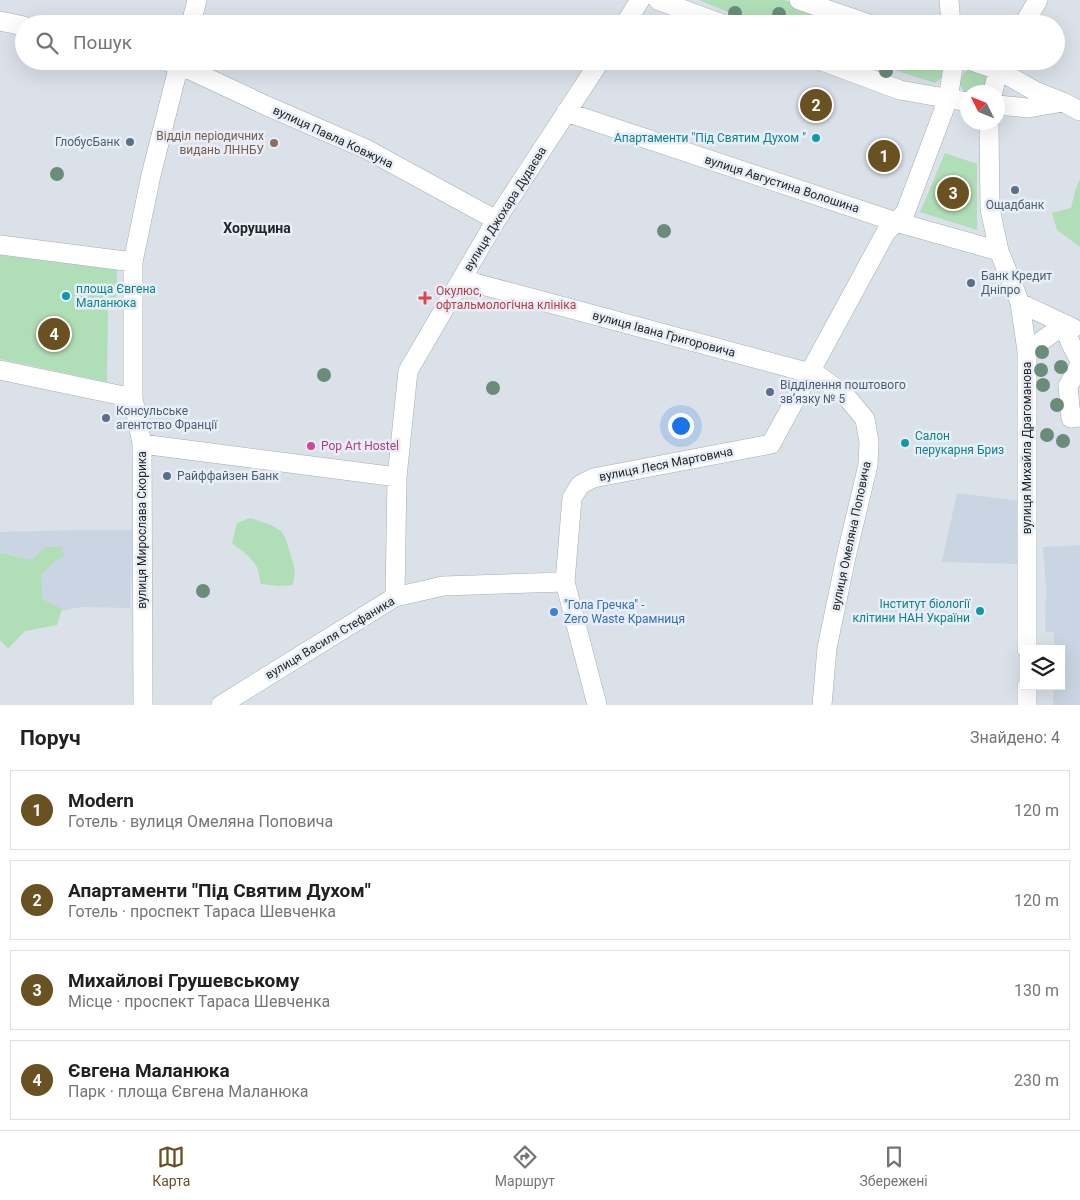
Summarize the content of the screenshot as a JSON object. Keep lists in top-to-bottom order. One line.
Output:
{"streets":{"street":["вулиця Павла Ковжуна","вулиця Августина Волошина","вулиця Джохара Дудаєва","вулиця Івана Григоровича","вулиця Михайла Драгоманова","вулиця Леся Мартовича","вулиця Мирослава Скорика","вулиця Омеляна Поповича","вулиця Василя Стефаника"]},"crossings":[["вулиця Павла Ковжуна","вулиця Джохара Дудаєва"],["вулиця Августина Волошина","вулиця Джохара Дудаєва"],["вулиця Августина Волошина","вулиця Михайла Драгоманова"],["вулиця Джохара Дудаєва","вулиця Івана Григоровича"],["вулиця Джохара Дудаєва","вулиця Василя Стефаника"],["вулиця Івана Григоровича","вулиця Леся Мартовича"],["вулиця Івана Григоровича","вулиця Омеляна Поповича"],["вулиця Леся Мартовича","вулиця Омеляна Поповича"],["вулиця Леся Мартовича","вулиця Василя Стефаника"]],"districts":["Хорущина"],"places":{"other":["Апартаменти \"Під Святим Духом \"","ГлобусБанк","Відділ періодичних видань ЛННБУ","Ощадбанк","Банк Кредит Дніпро","площа Євгена Маланюка","Відділення поштового зв’язку № 5","Консульське агентство Франції","Салон перукарня Бриз","Pop Art Hostel","Райффайзен Банк","Інститут біології клітини НАН України","\"Гола Гречка\" - Zero Waste Крамниця"],"health":["Окулюс, офтальмологічна клініка"]},"north":"top left","page":{"search":"Пошук","pins":["2","1","3","4"],"heading":["Поруч","Знайдено: 4"],"list":[{"mark":"1","name":"Modern","note":"Готель · вулиця Омеляна Поповича","value":"120 m"},{"mark":"2","name":"Апартаменти \"Під Святим Духом\"","note":"Готель · проспект Тараса Шевченка","value":"120 m"},{"mark":"3","name":"Михайлові Грушевському","note":"Місце · проспект Тараса Шевченка","value":"130 m"},{"mark":"4","name":"Євгена Маланюка","note":"Парк · площа Євгена Маланюка","value":"230 m"}],"nav":["Карта","Маршрут","Збережені"]}}
